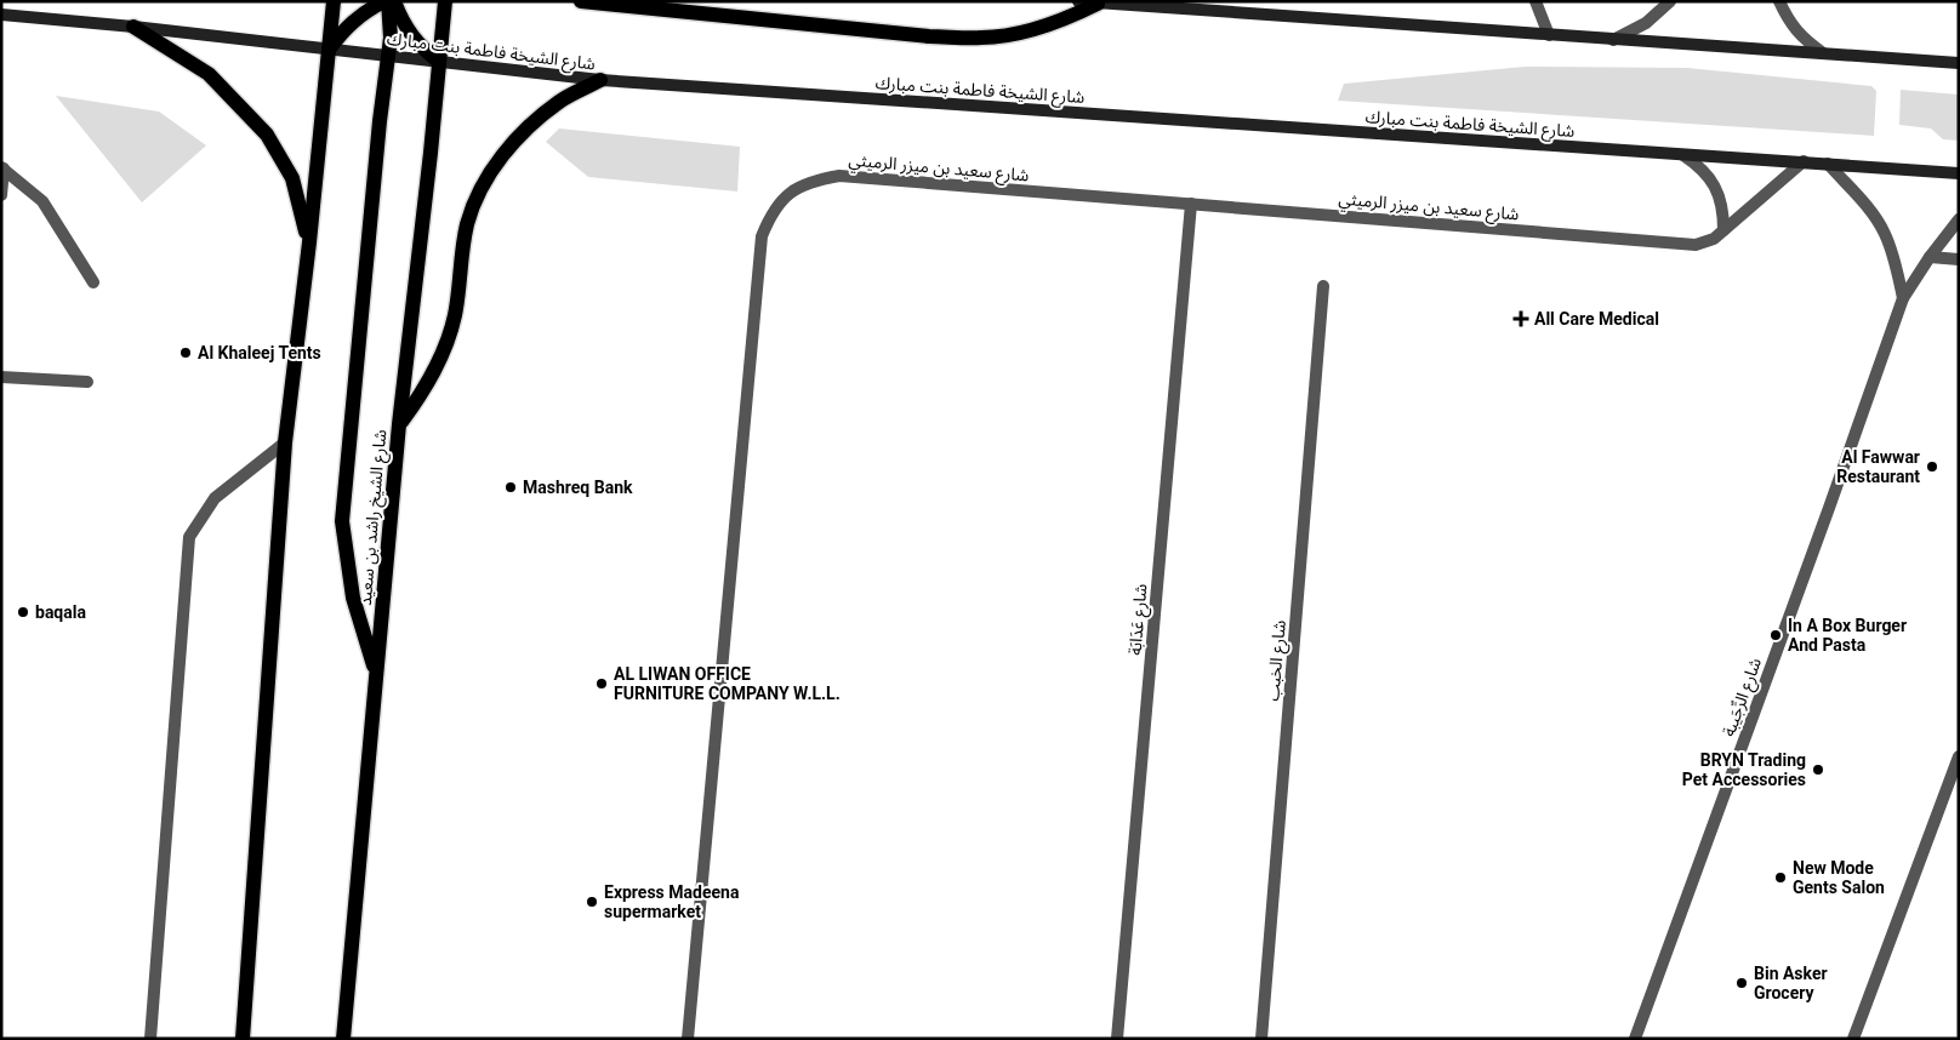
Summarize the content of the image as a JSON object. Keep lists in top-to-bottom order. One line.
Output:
{"streets":{"main road":["شارع الشيخة فاطمة بنت مبارك","شارع الشيخ راشد بن سعيد"],"street":["شارع سعيد بن ميزر الرميثي","شارع عَدَابَة","شارع الخبب","شارع الرِّجَيبة"]},"crossings":[["شارع الشيخة فاطمة بنت مبارك","شارع سعيد بن ميزر الرميثي"],["شارع الشيخة فاطمة بنت مبارك","شارع الشيخ راشد بن سعيد"],["شارع سعيد بن ميزر الرميثي","شارع عَدَابَة"]],"places":{"health":["All Care Medical"],"other":["Al Khaleej Tents","Al Fawwar Restaurant","Mashreq Bank","baqala","In A Box Burger And Pasta","AL LIWAN OFFICE FURNITURE COMPANY W.L.L.","BRYN Trading Pet Accessories","New Mode Gents Salon","Express Madeena supermarket","Bin Asker Grocery"]}}
